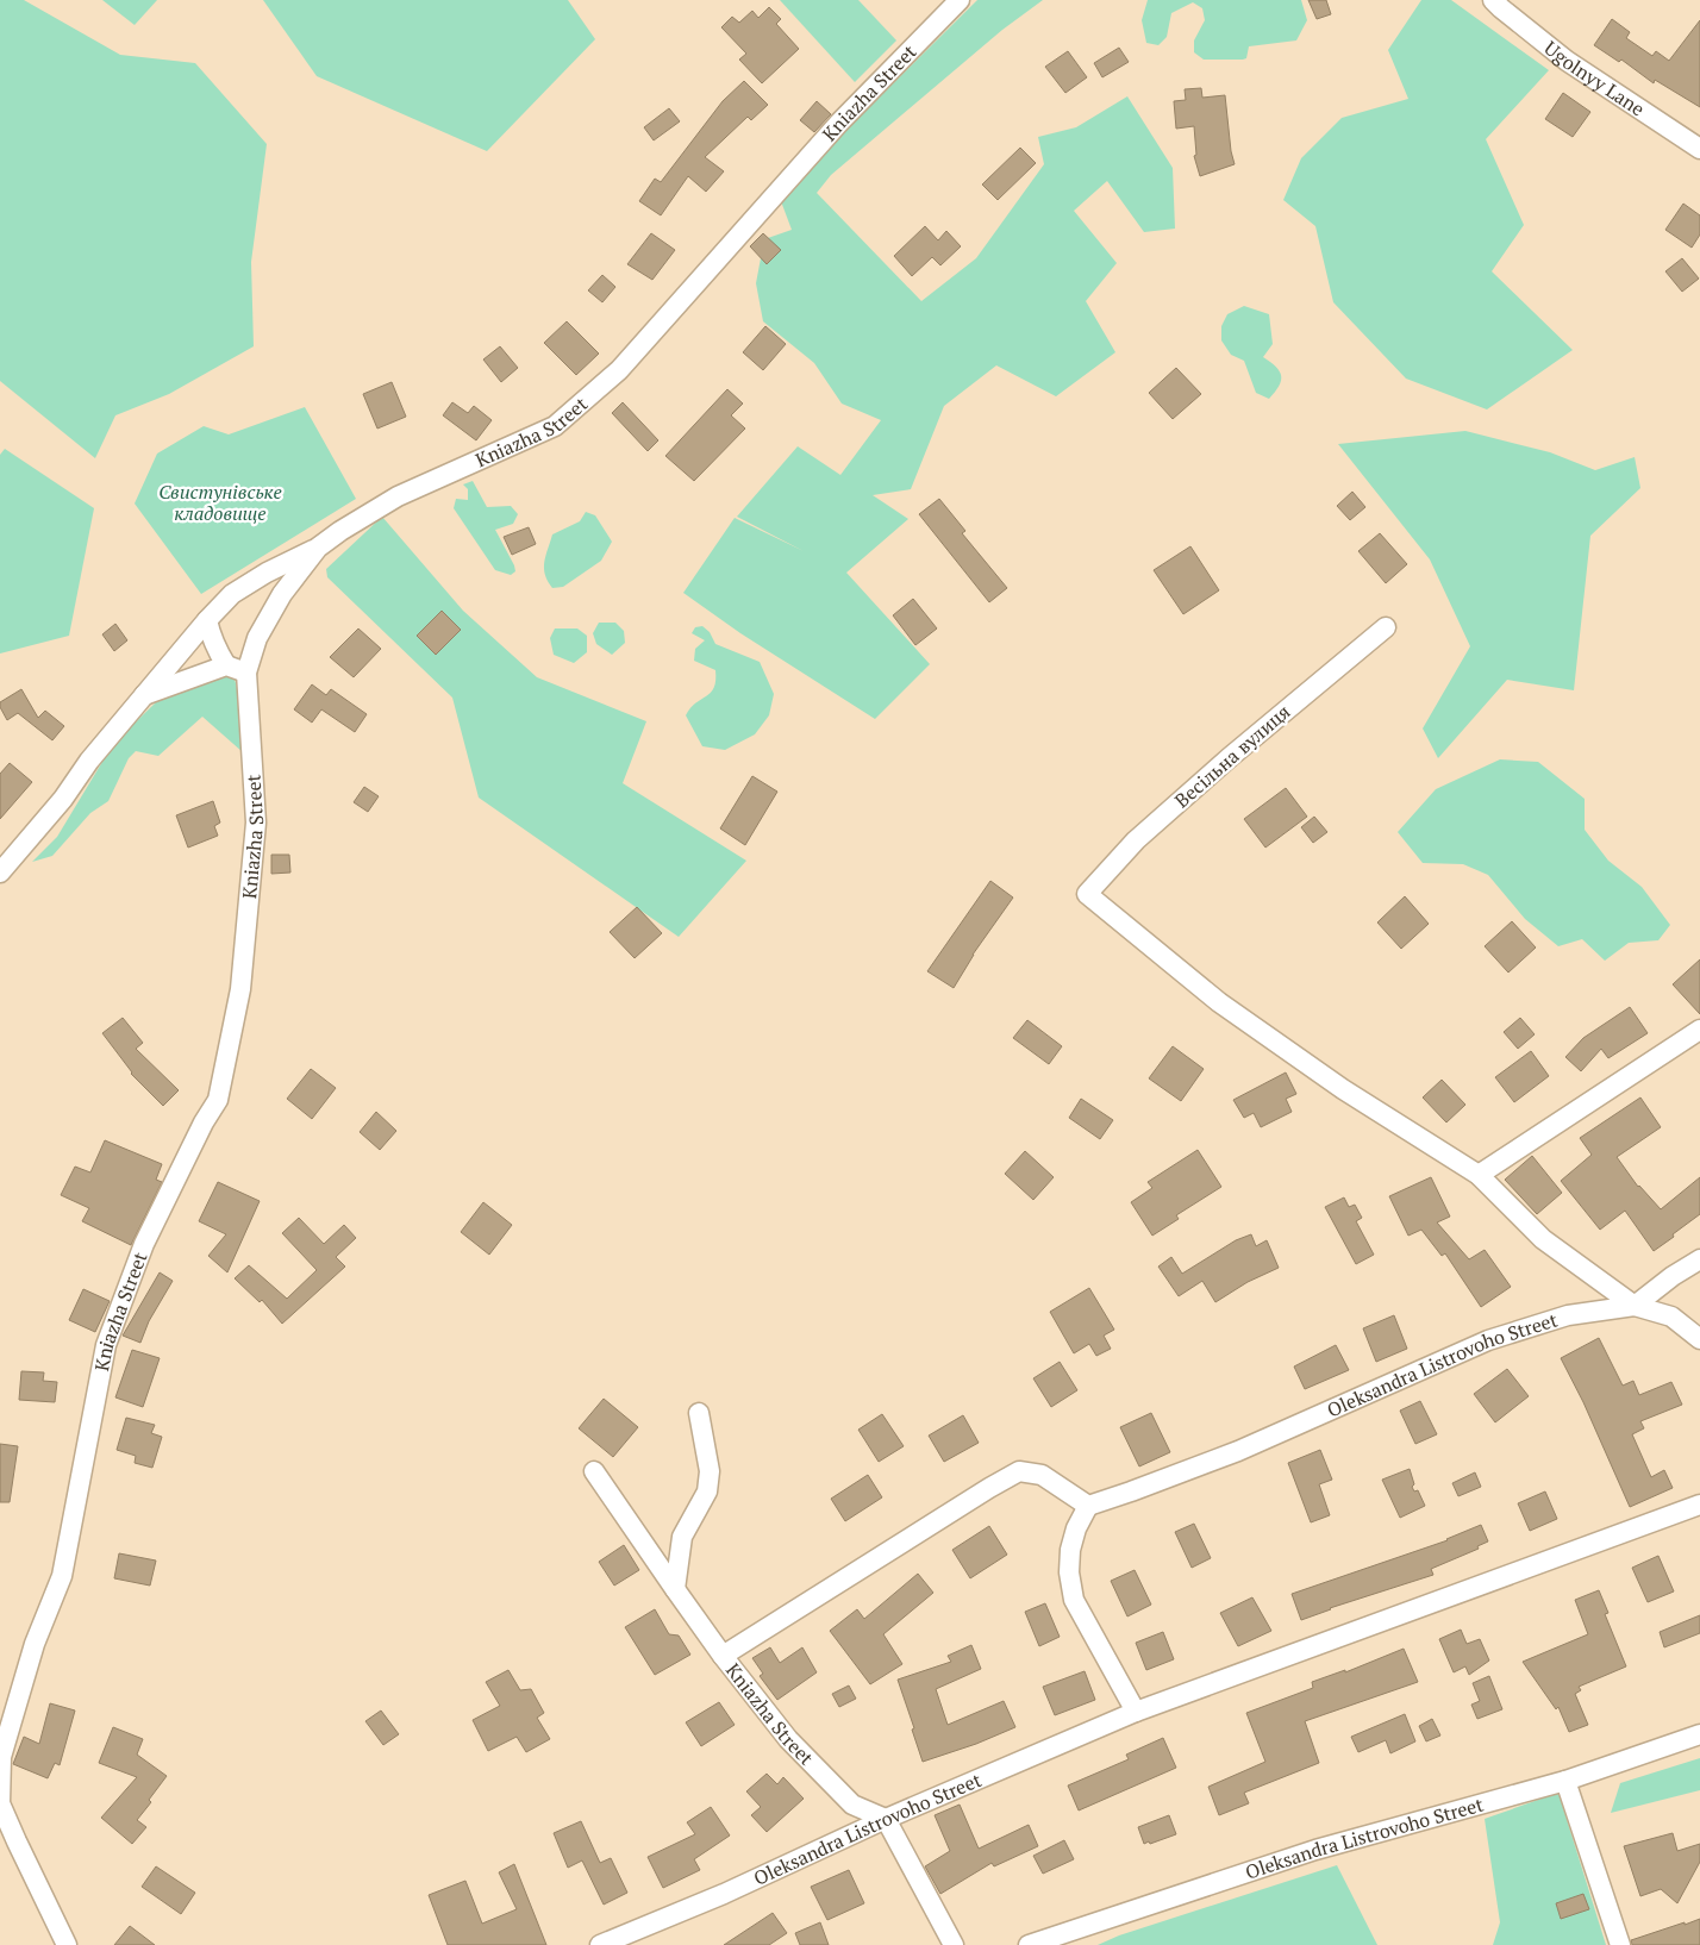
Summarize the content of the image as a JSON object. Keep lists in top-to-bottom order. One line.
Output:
{"streets":{"street":["Ugolnyy Lane","Kniazha Street","Весільна вулиця","Oleksandra Listrovoho Street"]},"crossings":[["Kniazha Street","Oleksandra Listrovoho Street"],["Весільна вулиця","Oleksandra Listrovoho Street"]],"parks":["Свистунівське кладовище"]}
